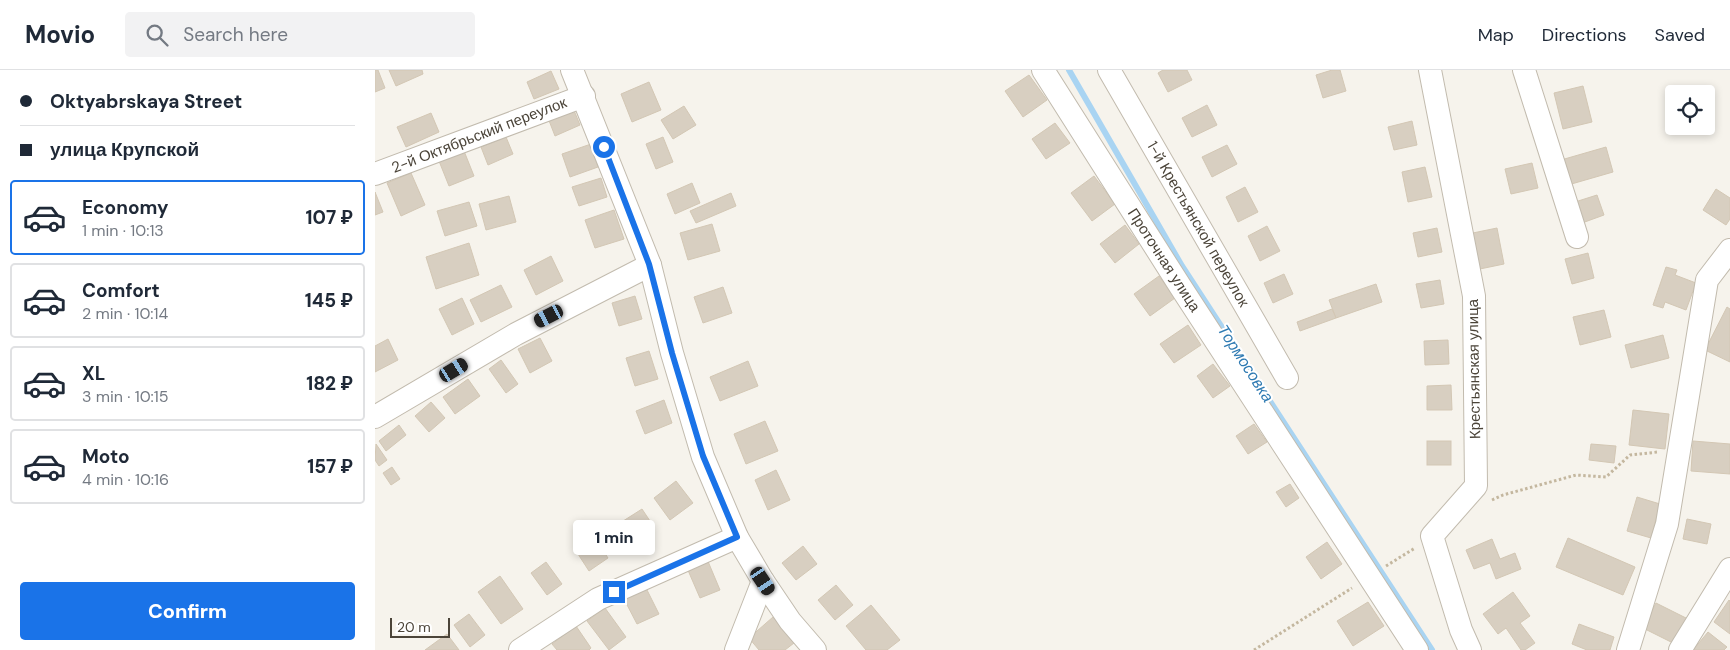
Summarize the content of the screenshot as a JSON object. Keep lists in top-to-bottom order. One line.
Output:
{"streets":{"street":["2-й Октябрьский переулок","1-й Крестьянской переулок","Проточная улица","Крестьянская улица"]},"water":["Тормосовка"],"scale_bar":"20 m","page":{"header":"Movio","search":"Search here","nav":["Map","Directions","Saved"],"banner":["Oktyabrskaya Street","улица Крупской"],"list":[{"name":"Economy","note":"1 min · 10:13","value":"107 ₽"},{"name":"Comfort","note":"2 min · 10:14","value":"145 ₽"},{"name":"XL","note":"3 min · 10:15","value":"182 ₽"},{"name":"Moto","note":"4 min · 10:16","value":"157 ₽"}],"bubble":"1 min","buttons":"Confirm","scale":"20 m"}}
